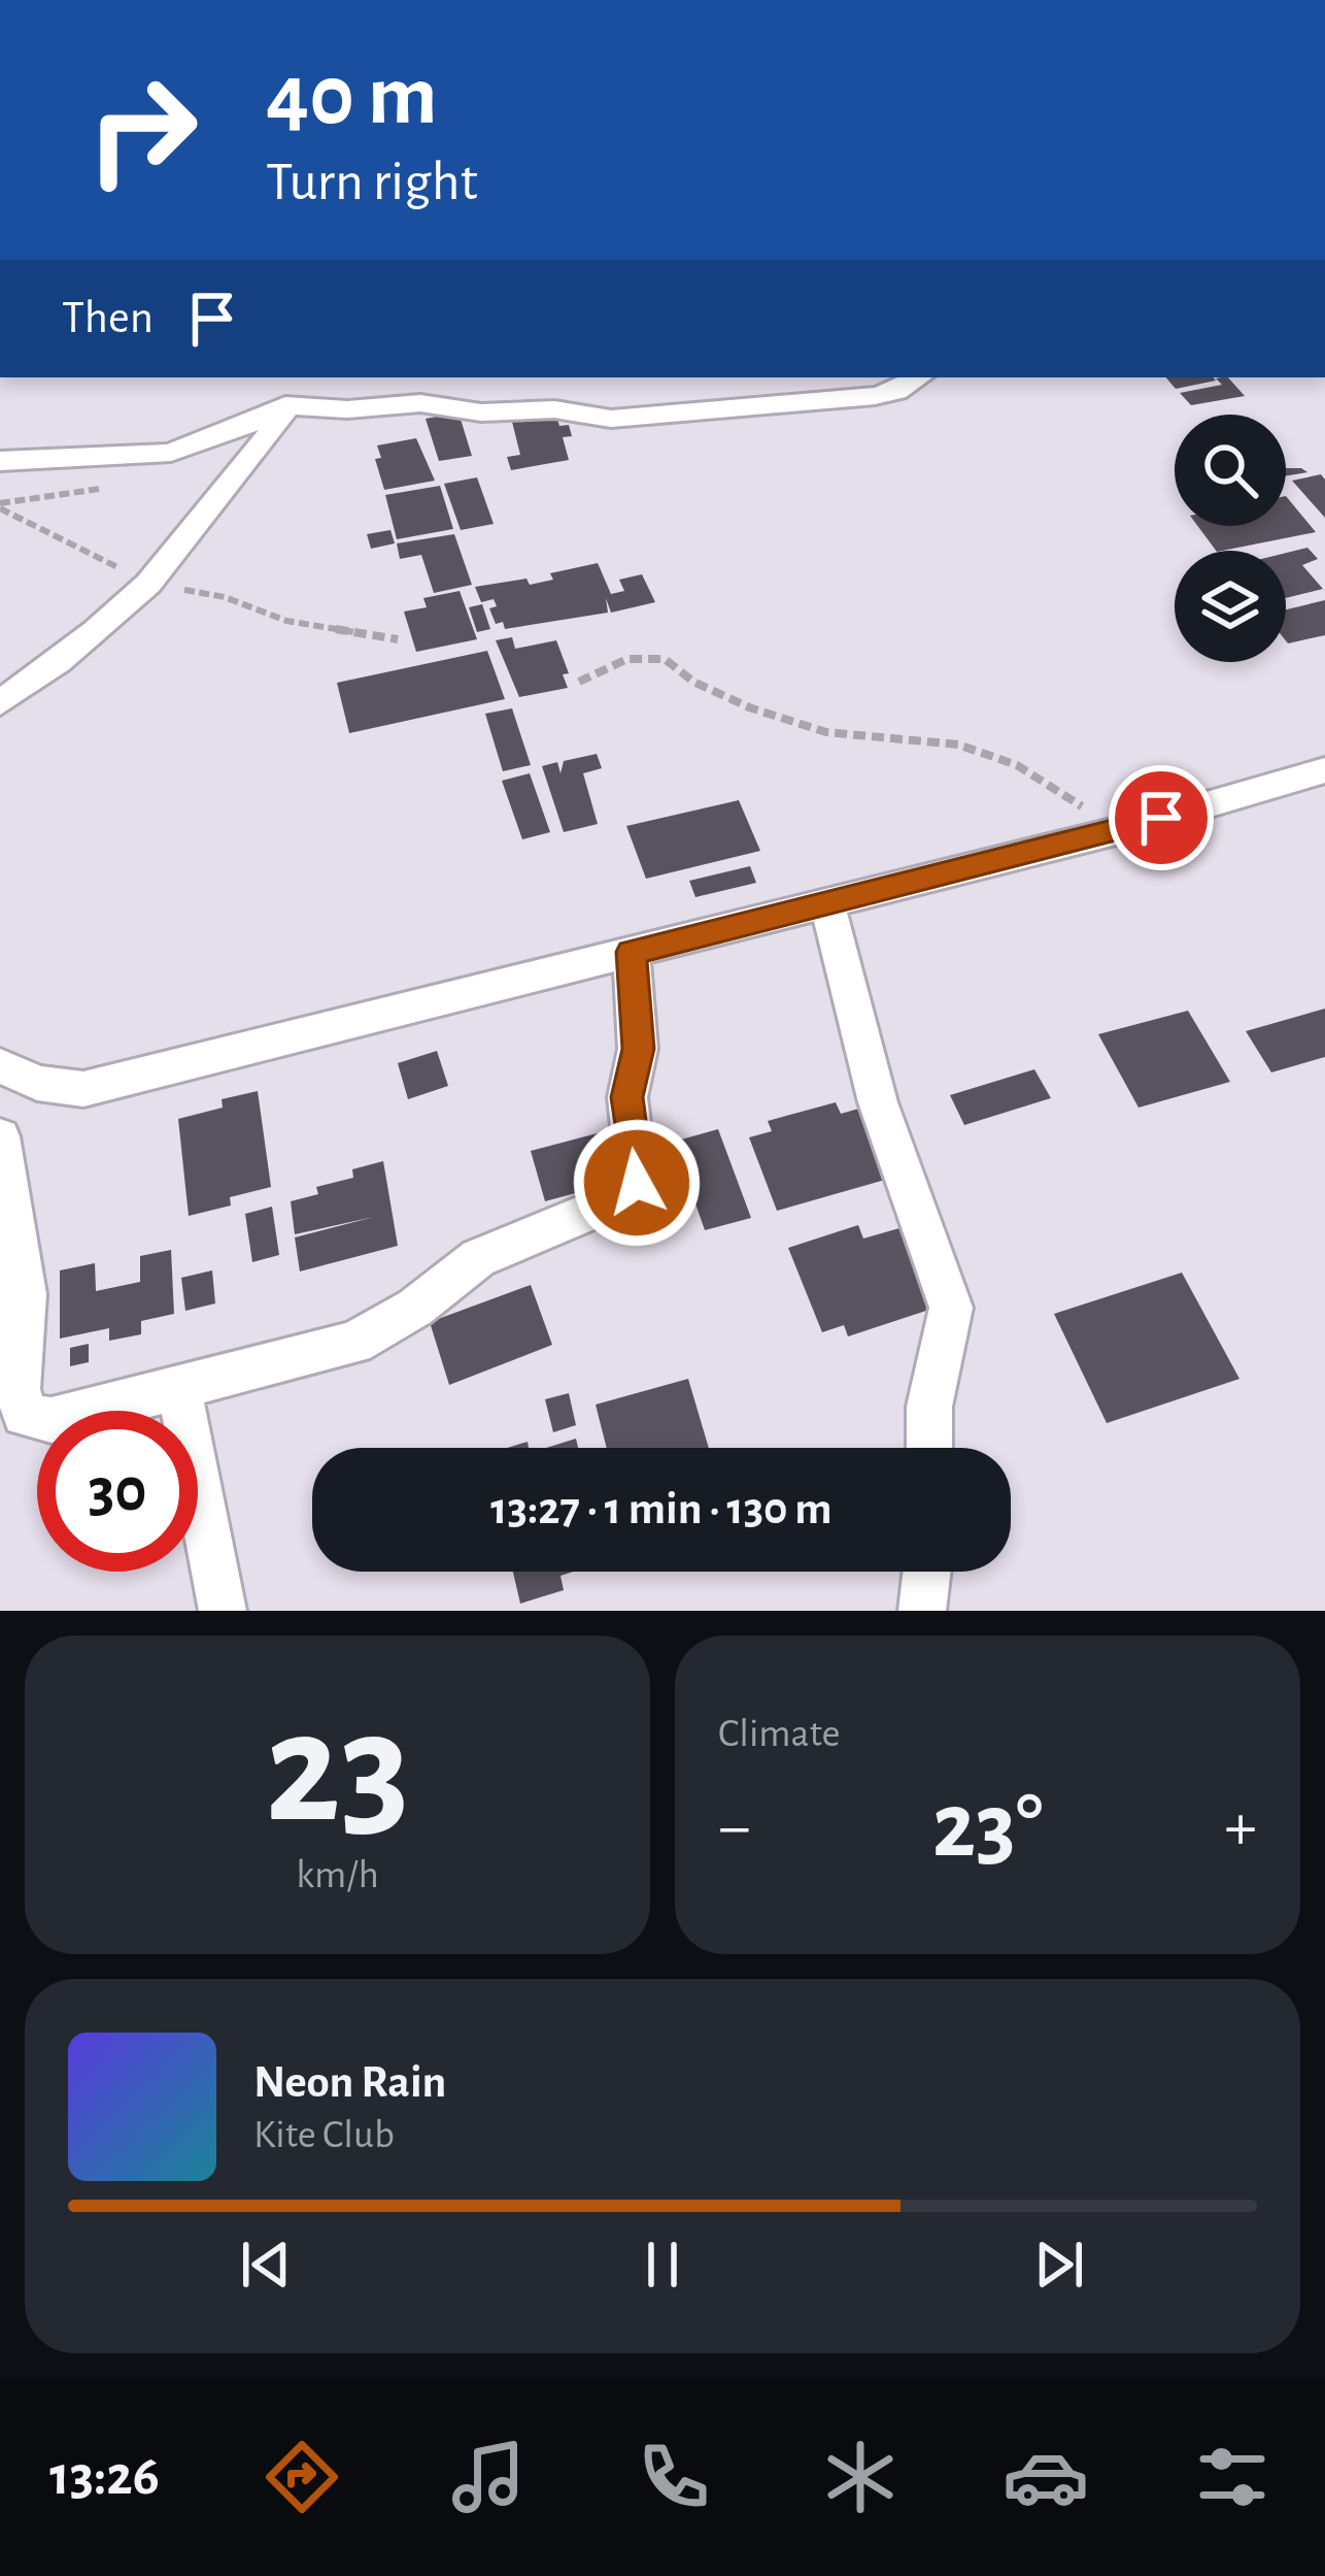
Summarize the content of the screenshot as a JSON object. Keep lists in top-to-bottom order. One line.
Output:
{"page":{"turn":["40 m","Turn right"],"then":"Then","limit":"30","trip":"13:27 · 1 min · 130 m","tile":[["23","km/h"],"Climate"],"heat":["−","23°","+"],"song":["Neon Rain","Kite Club"],"tabs":"13:26"}}
